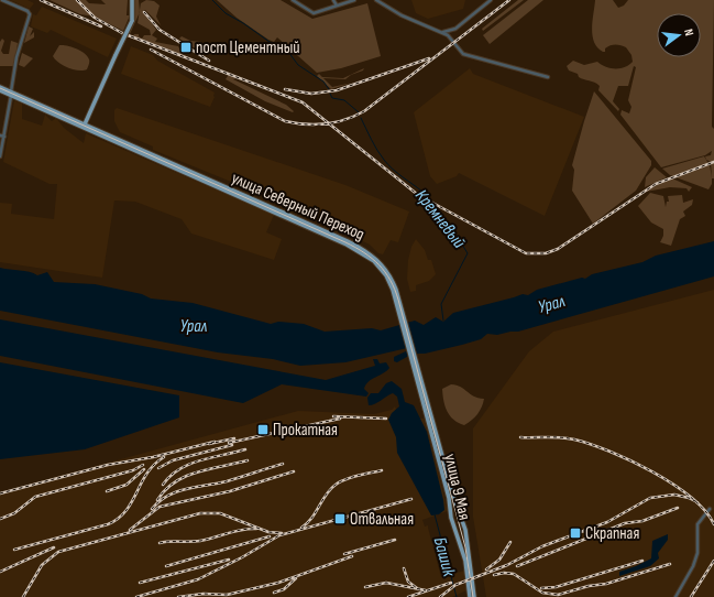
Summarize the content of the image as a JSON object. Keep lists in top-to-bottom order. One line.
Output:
{"streets":{"main road":["улица Северный Переход","улица 9 Мая"]},"crossings":[["улица Северный Переход","улица 9 Мая"]],"water":["Кремневый","Урал","Башик"],"places":{"transit":["пост Цементный","Прокатная","Отвальная","Скрапная"]},"north":"right"}
